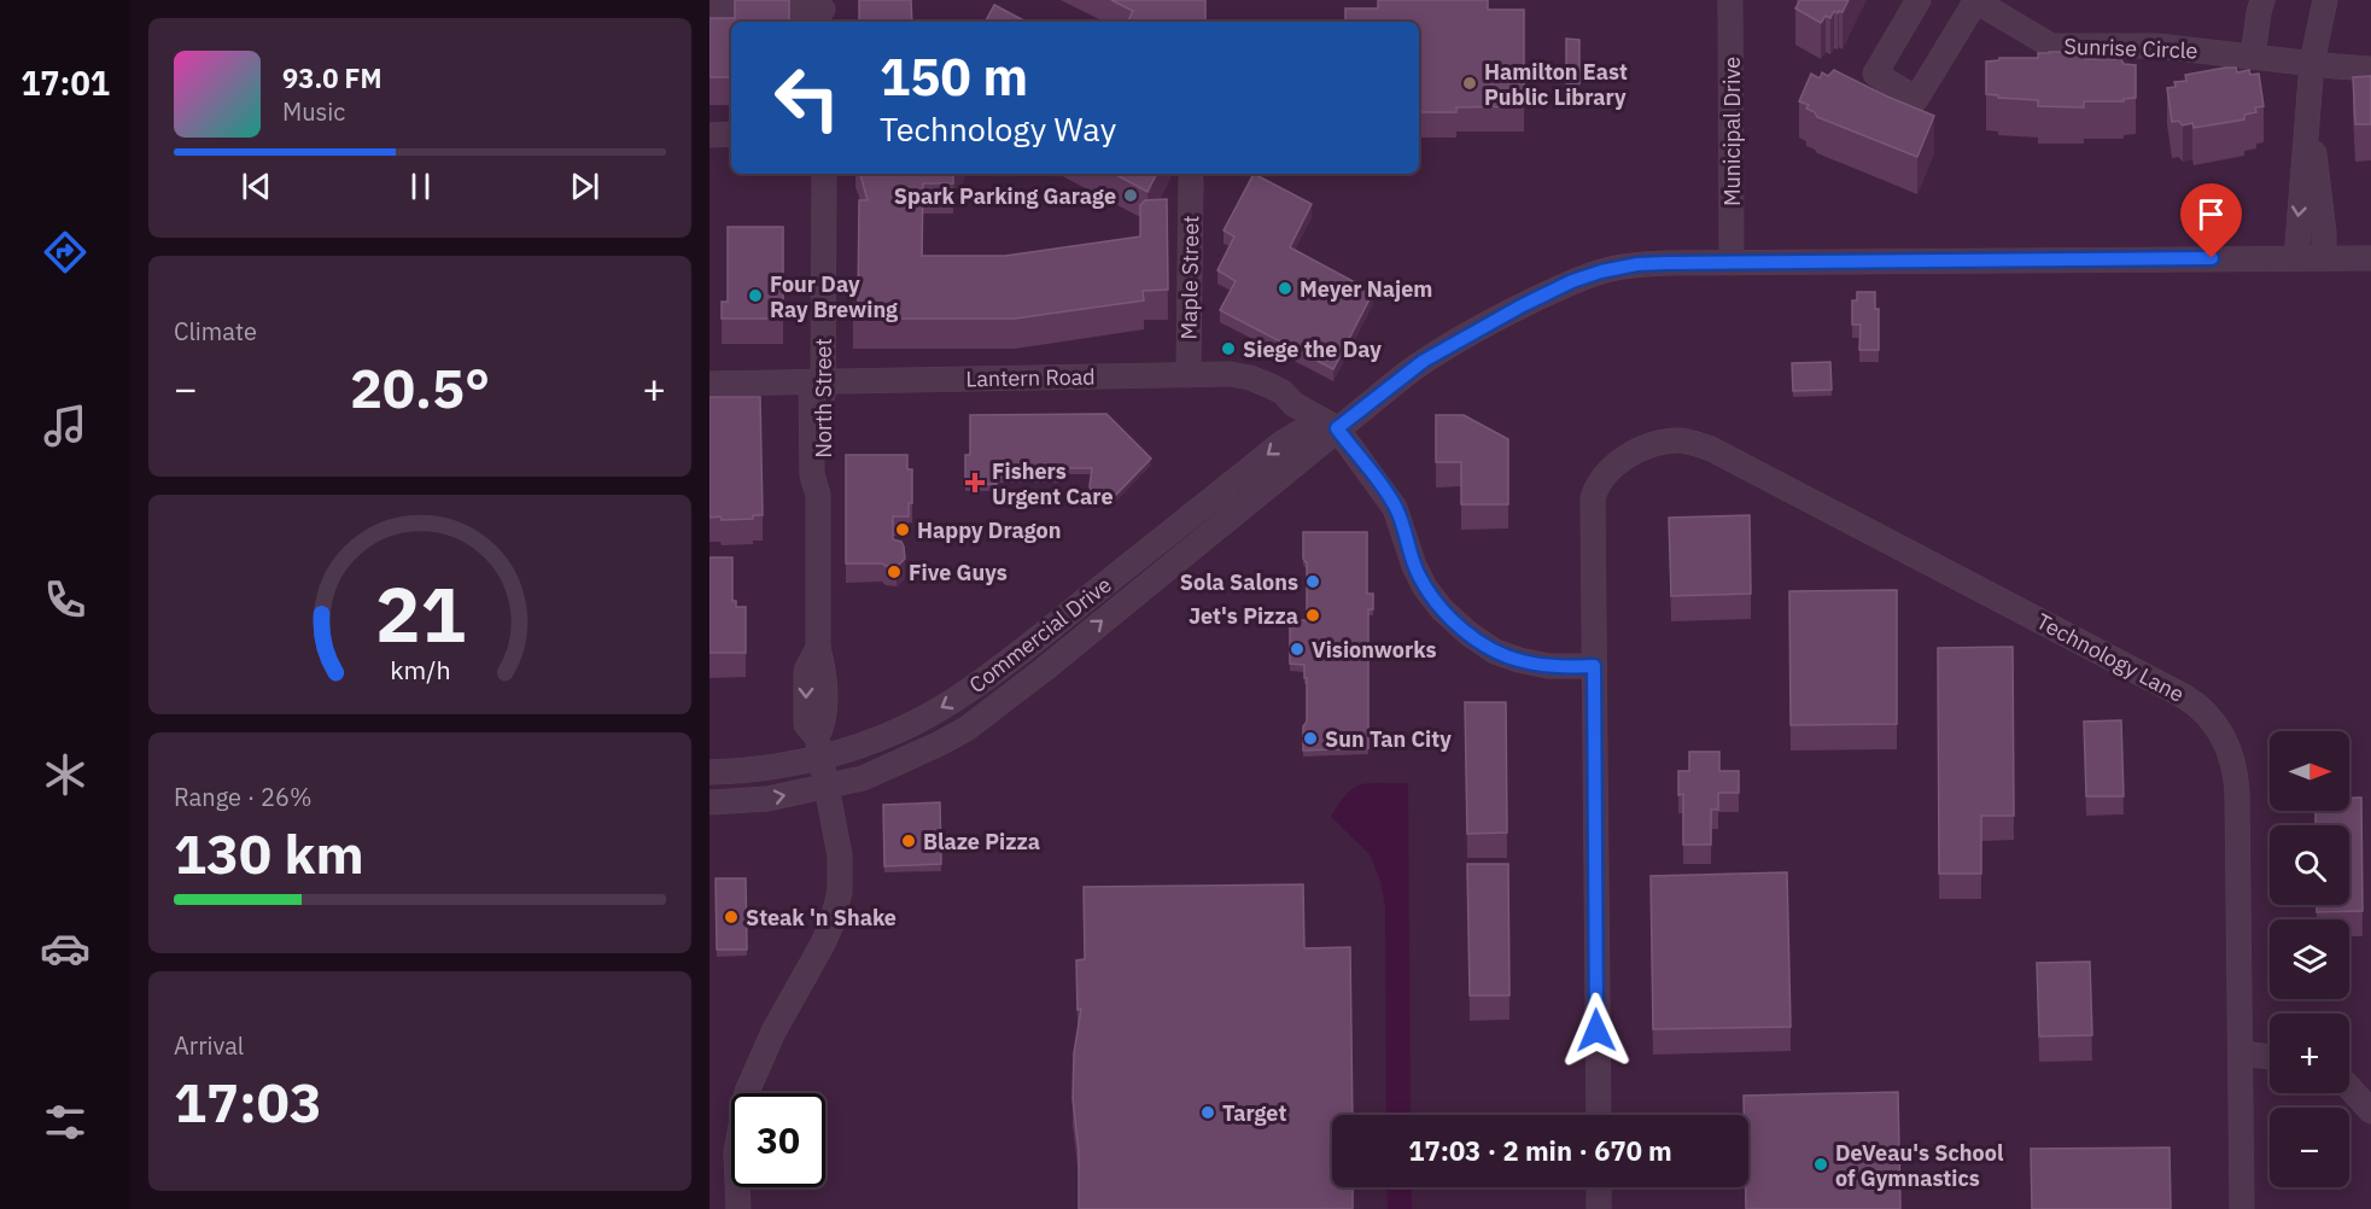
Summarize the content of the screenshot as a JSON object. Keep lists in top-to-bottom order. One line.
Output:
{"streets":{"street":["Sunrise Circle","Municipal Drive","Maple Street","Lantern Road","North Street","Commercial Drive","Technology Lane"]},"crossings":[["Maple Street","Lantern Road"],["Lantern Road","North Street"],["Lantern Road","Commercial Drive"],["North Street","Commercial Drive"]],"places":{"other":["Hamilton East Public Library","Spark Parking Garage","Meyer Najem","Four Day Ray Brewing","Siege the Day","Happy Dragon","Five Guys","Sola Salons","Jet's Pizza","Visionworks","Sun Tan City","Blaze Pizza","Steak 'n Shake","Target","DeVeau's School of Gymnastics"],"health":["Fishers Urgent Care"]},"north":"right","page":{"tabs":"17:01","turn":["150 m","Technology Way"],"song":["93.0 FM","Music"],"tile":["Climate",["Range · 26%","130 km"],["Arrival","17:03"]],"heat":["−","20.5°","+"],"map_buttons":["+","−"],"limit":"30","trip":"17:03 · 2 min · 670 m","gauge":["21","km/h"]}}
